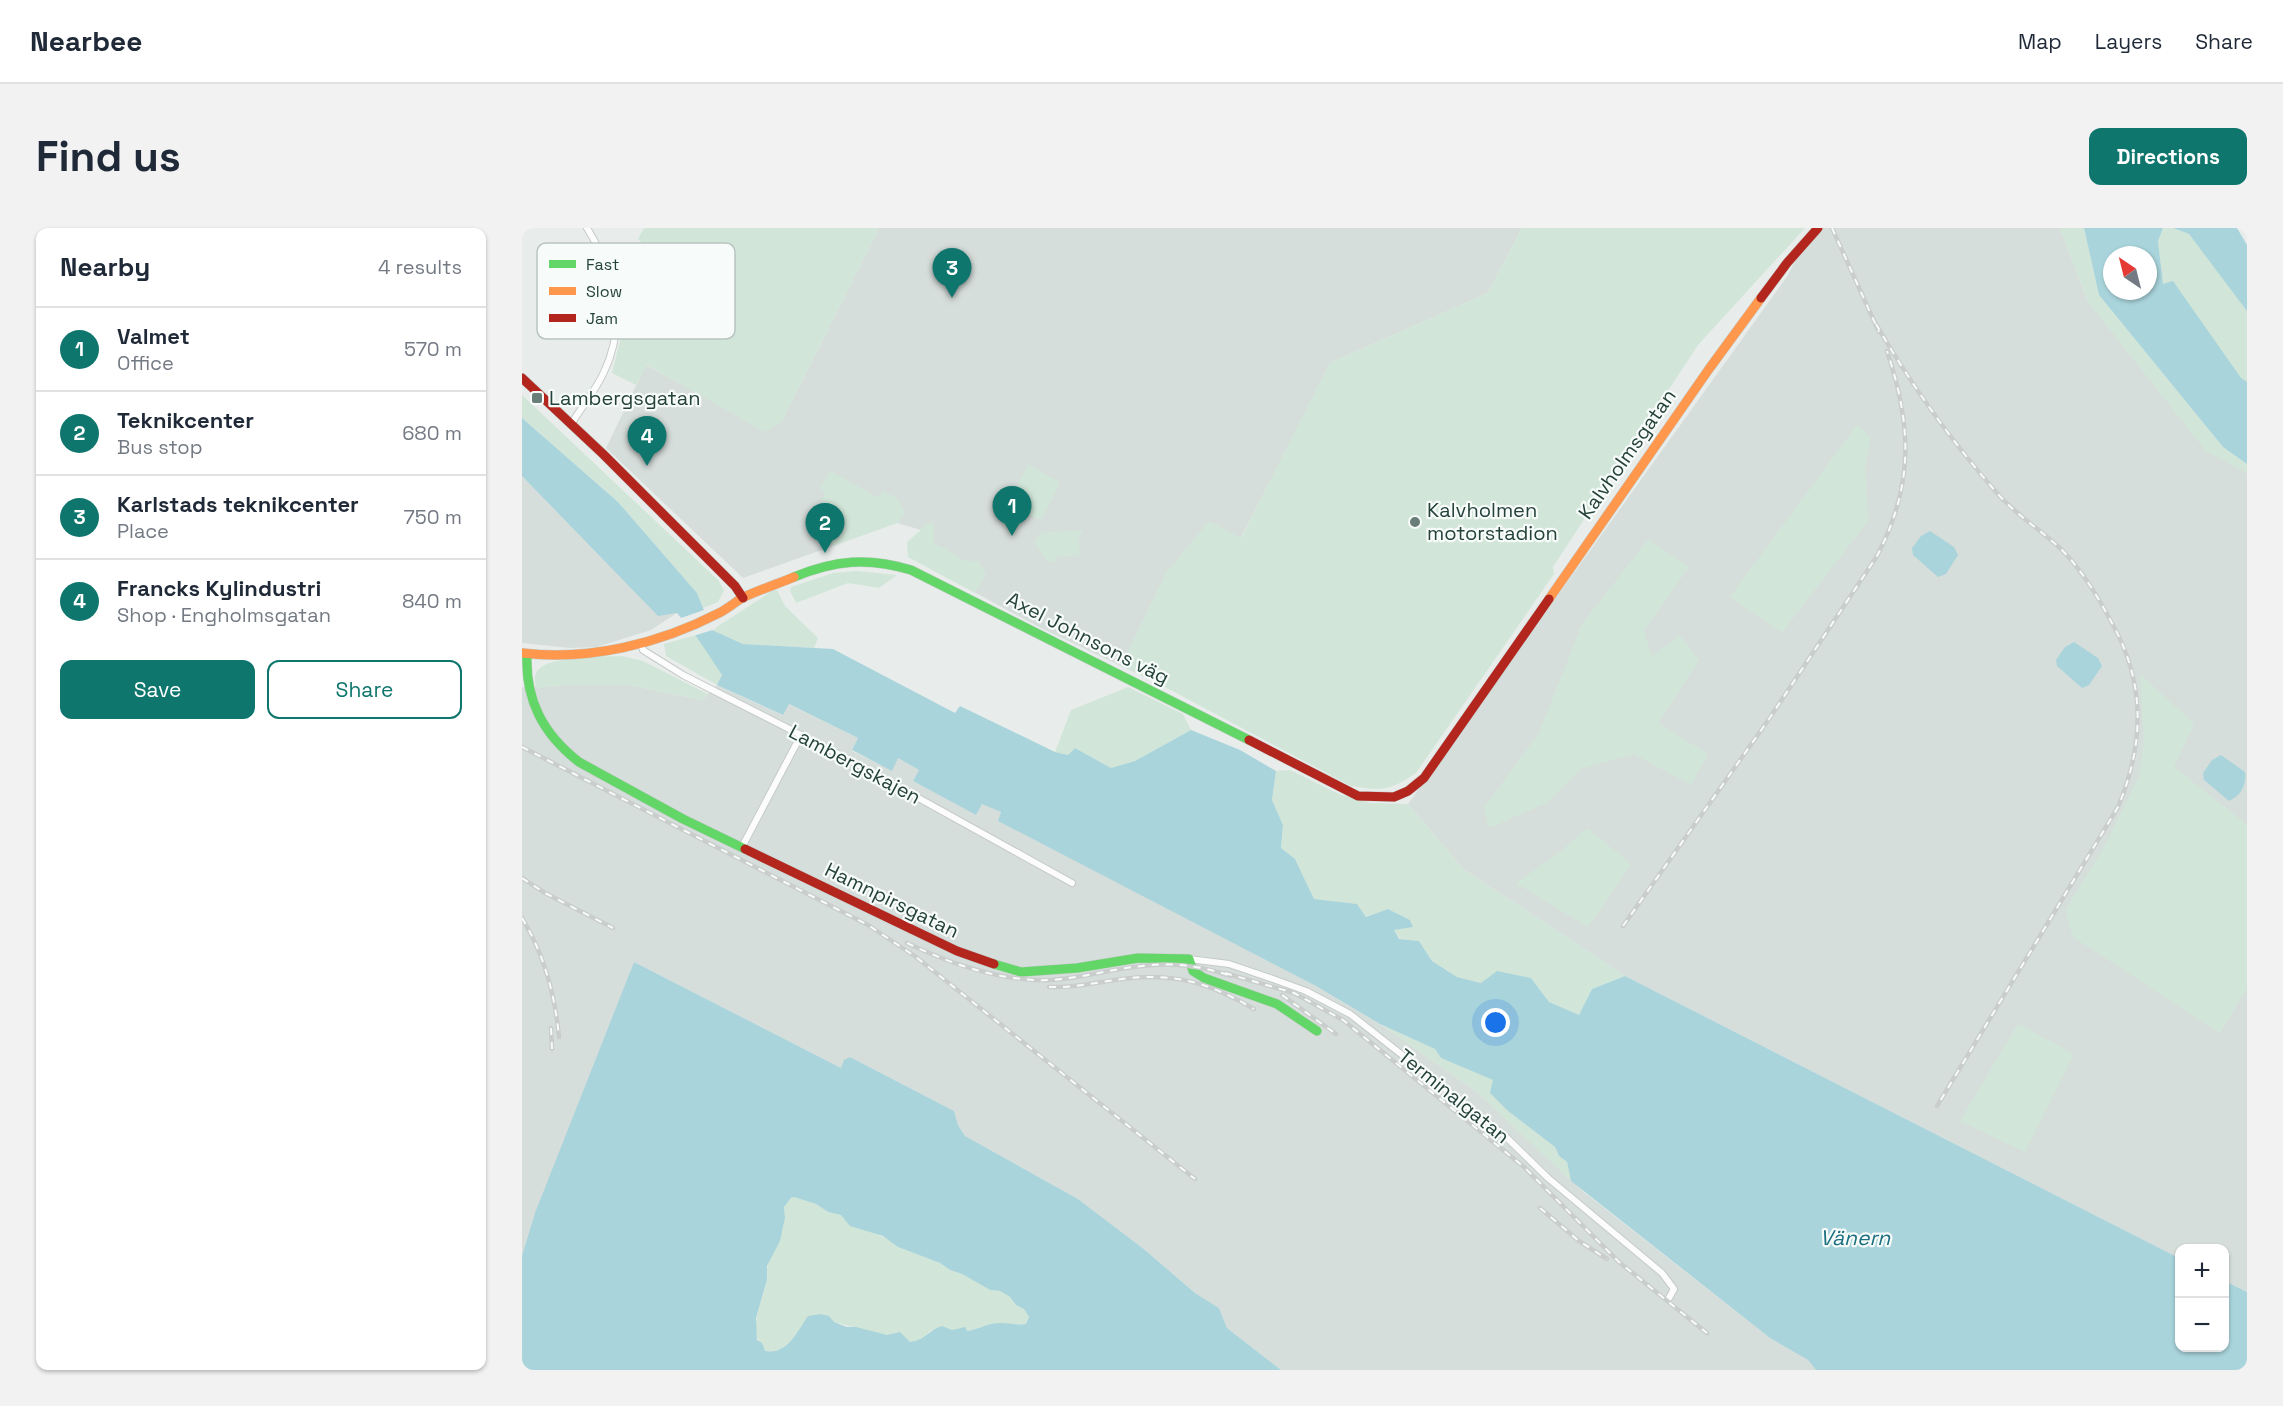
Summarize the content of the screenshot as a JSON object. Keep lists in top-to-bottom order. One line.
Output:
{"streets":{"street":["Kalvholmsgatan","Axel Johnsons väg","Lambergskajen","Hamnpirsgatan","Terminalgatan"]},"crossings":[["Kalvholmsgatan","Axel Johnsons väg"],["Axel Johnsons väg","Lambergskajen"],["Axel Johnsons väg","Hamnpirsgatan"],["Hamnpirsgatan","Terminalgatan"]],"water":["Vänern"],"places":{"transit":["Lambergsgatan"],"other":["Kalvholmen motorstadion"]},"legend":["Fast","Slow","Jam"],"north":"top left","page":{"header":"Nearbee","nav":["Map","Layers","Share"],"buttons":["Directions",["Save","Share"]],"title":"Find us","heading":["Nearby","4 results"],"pins":["3","4","1","2"],"list":[{"mark":"1","name":"Valmet","note":"Office","value":"570 m"},{"mark":"2","name":"Teknikcenter","note":"Bus stop","value":"680 m"},{"mark":"3","name":"Karlstads teknikcenter","note":"Place","value":"750 m"},{"mark":"4","name":"Francks Kylindustri","note":"Shop · Engholmsgatan","value":"840 m"}],"map_buttons":["+","−"]}}
